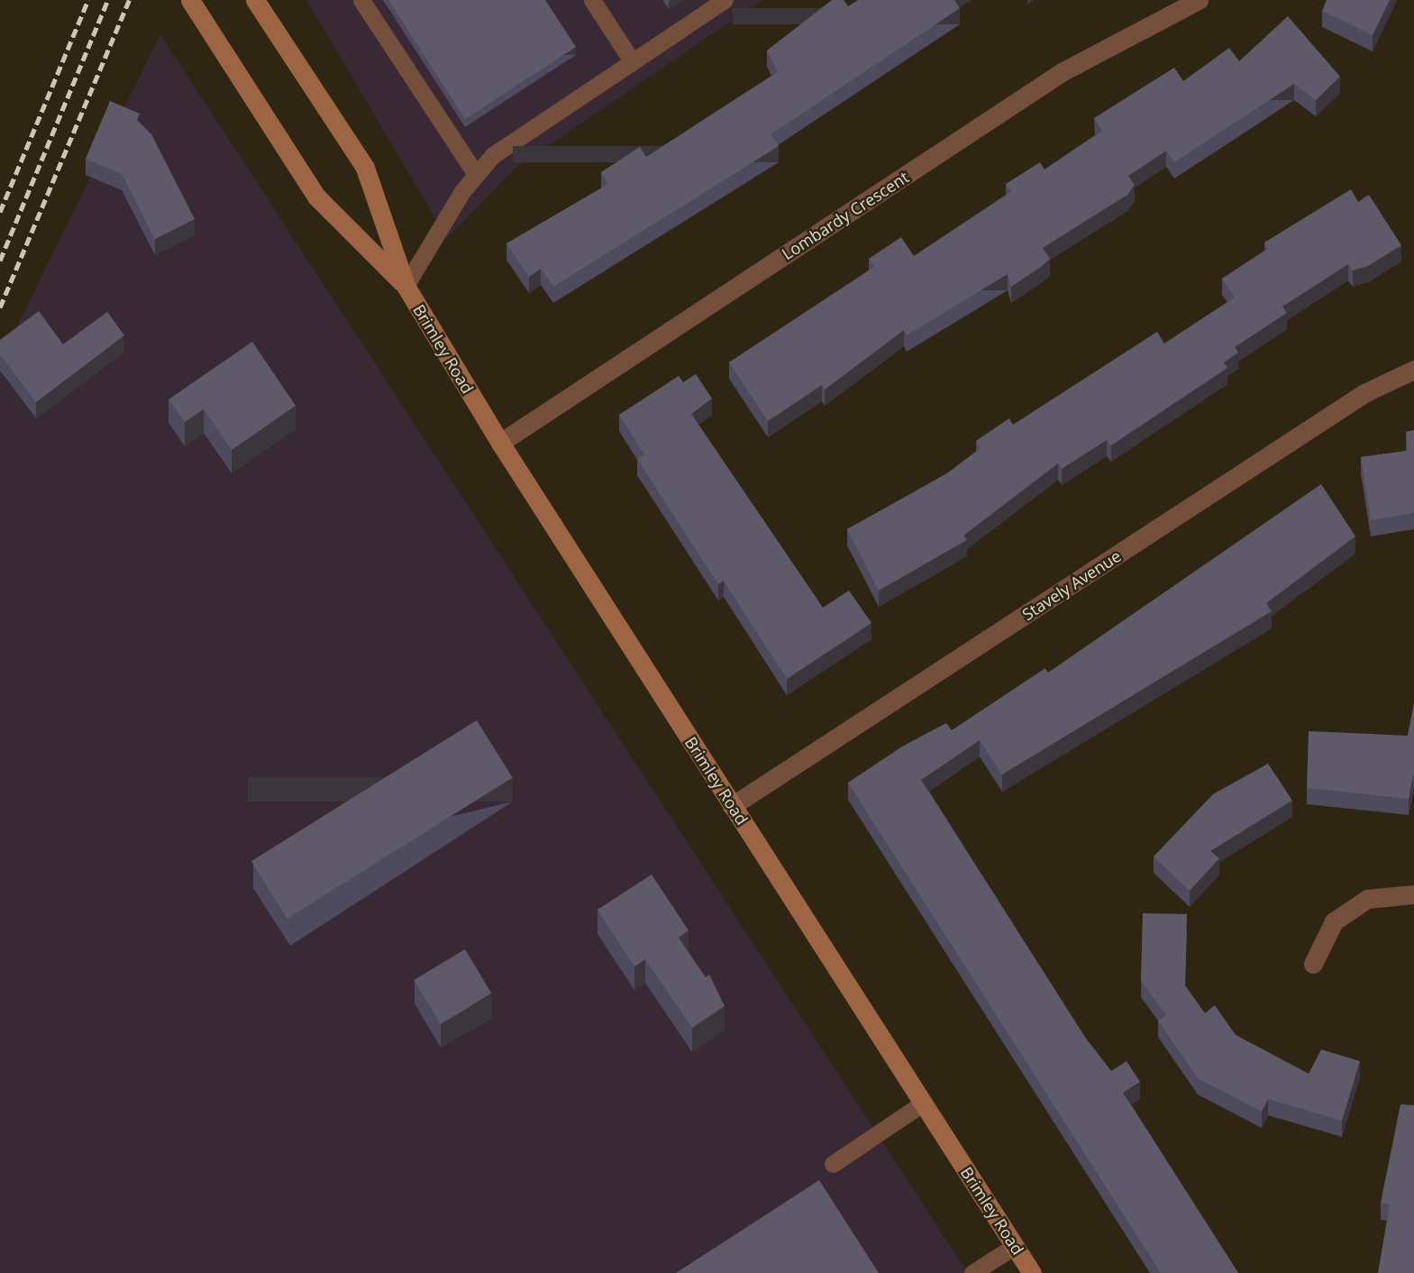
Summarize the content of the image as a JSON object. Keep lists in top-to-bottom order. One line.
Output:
{"streets":{"main road":["Brimley Road"],"street":["Lombardy Crescent","Stavely Avenue"]},"crossings":[["Lombardy Crescent","Brimley Road"],["Brimley Road","Stavely Avenue"]]}
